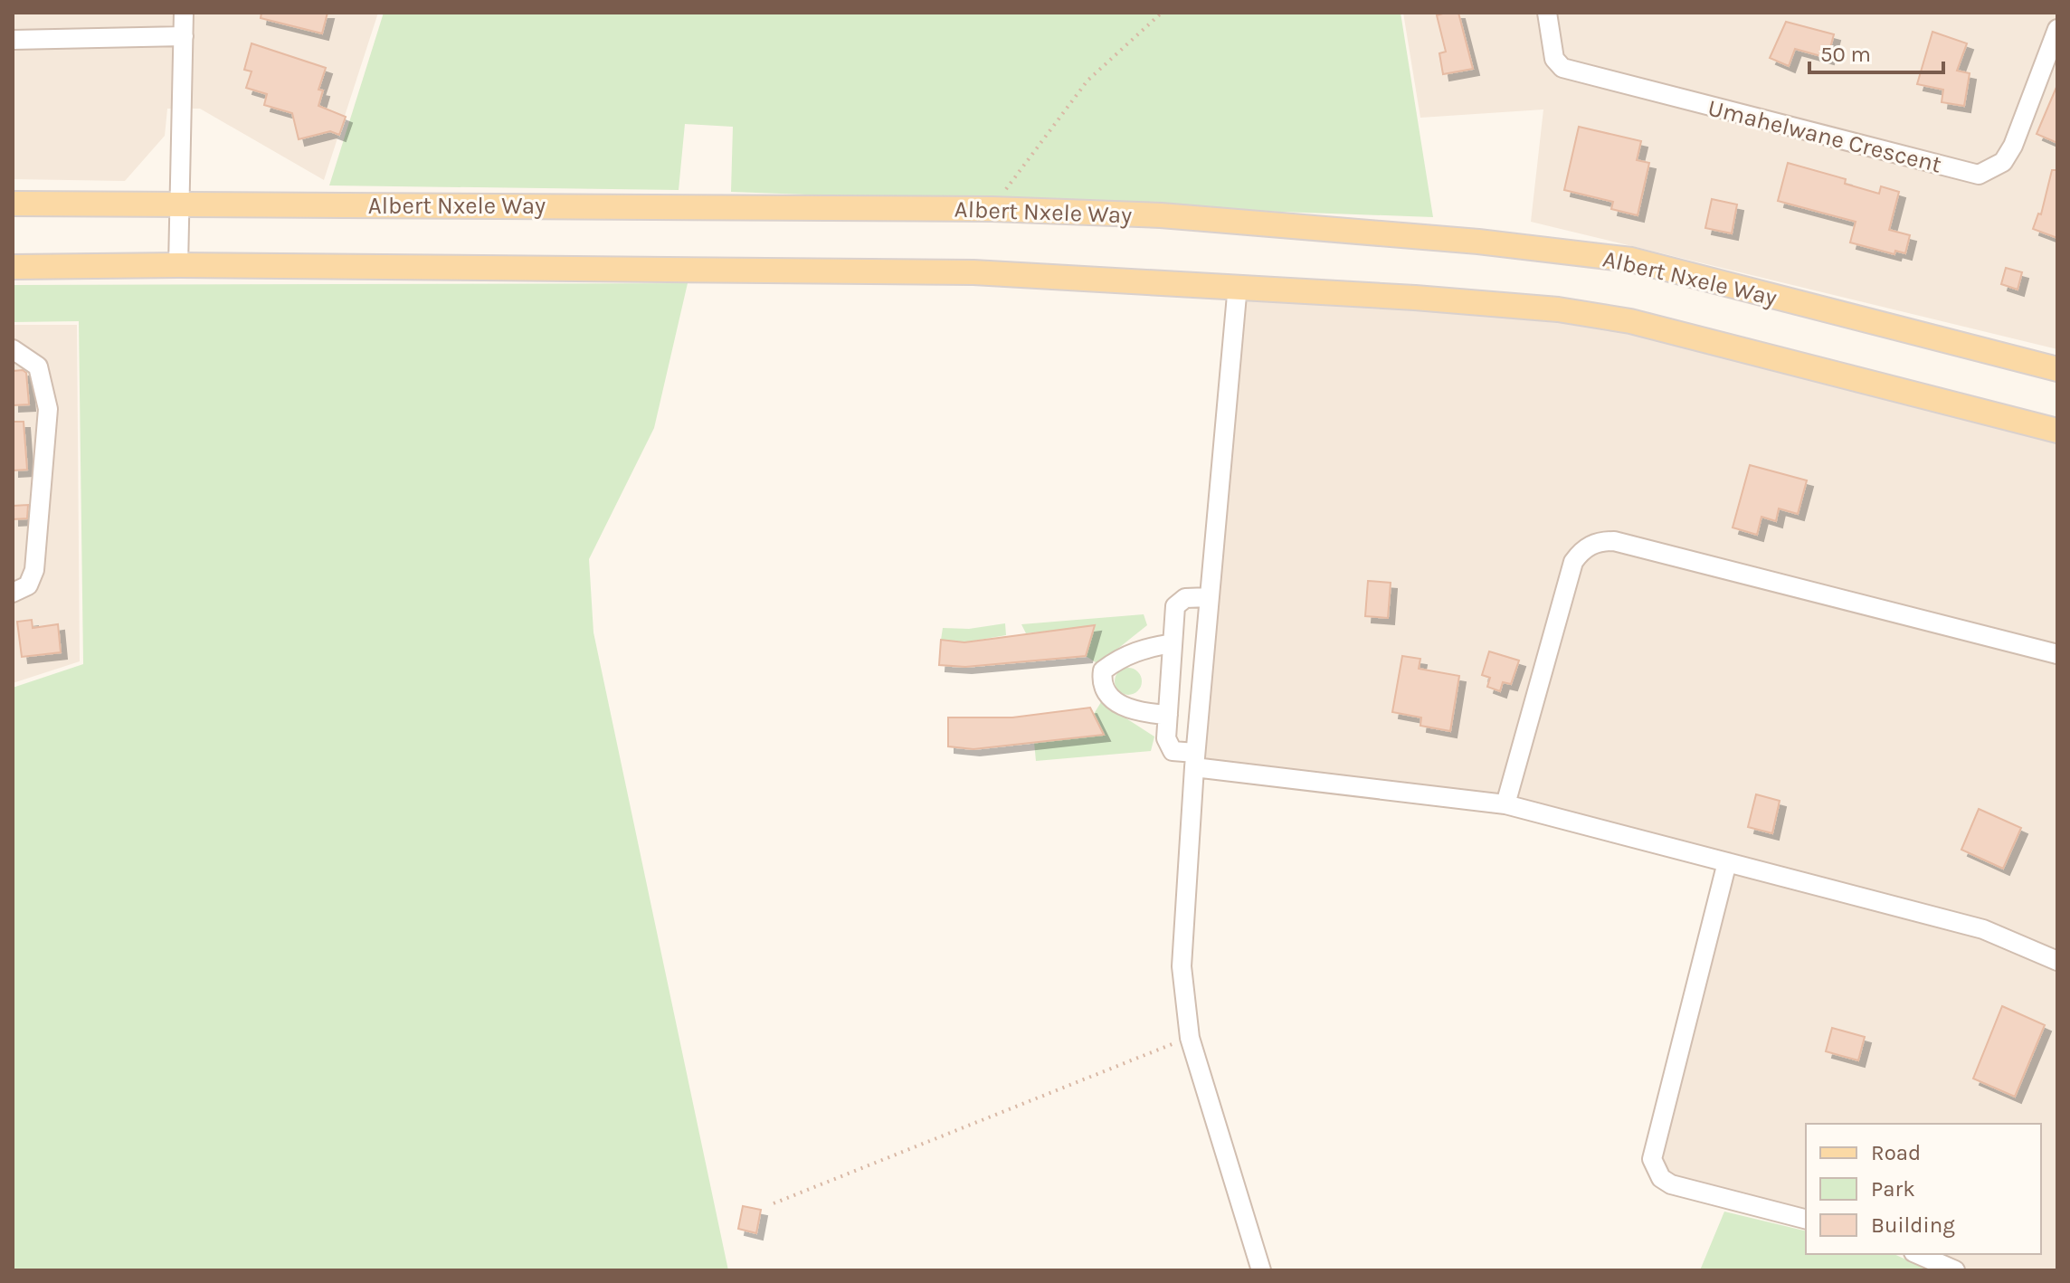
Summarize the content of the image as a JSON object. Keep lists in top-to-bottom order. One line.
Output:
{"streets":{"main road":["Albert Nxele Way"],"street":["Umahelwane Crescent"]},"legend":["Road","Park","Building"],"scale_bar":"50 m"}
